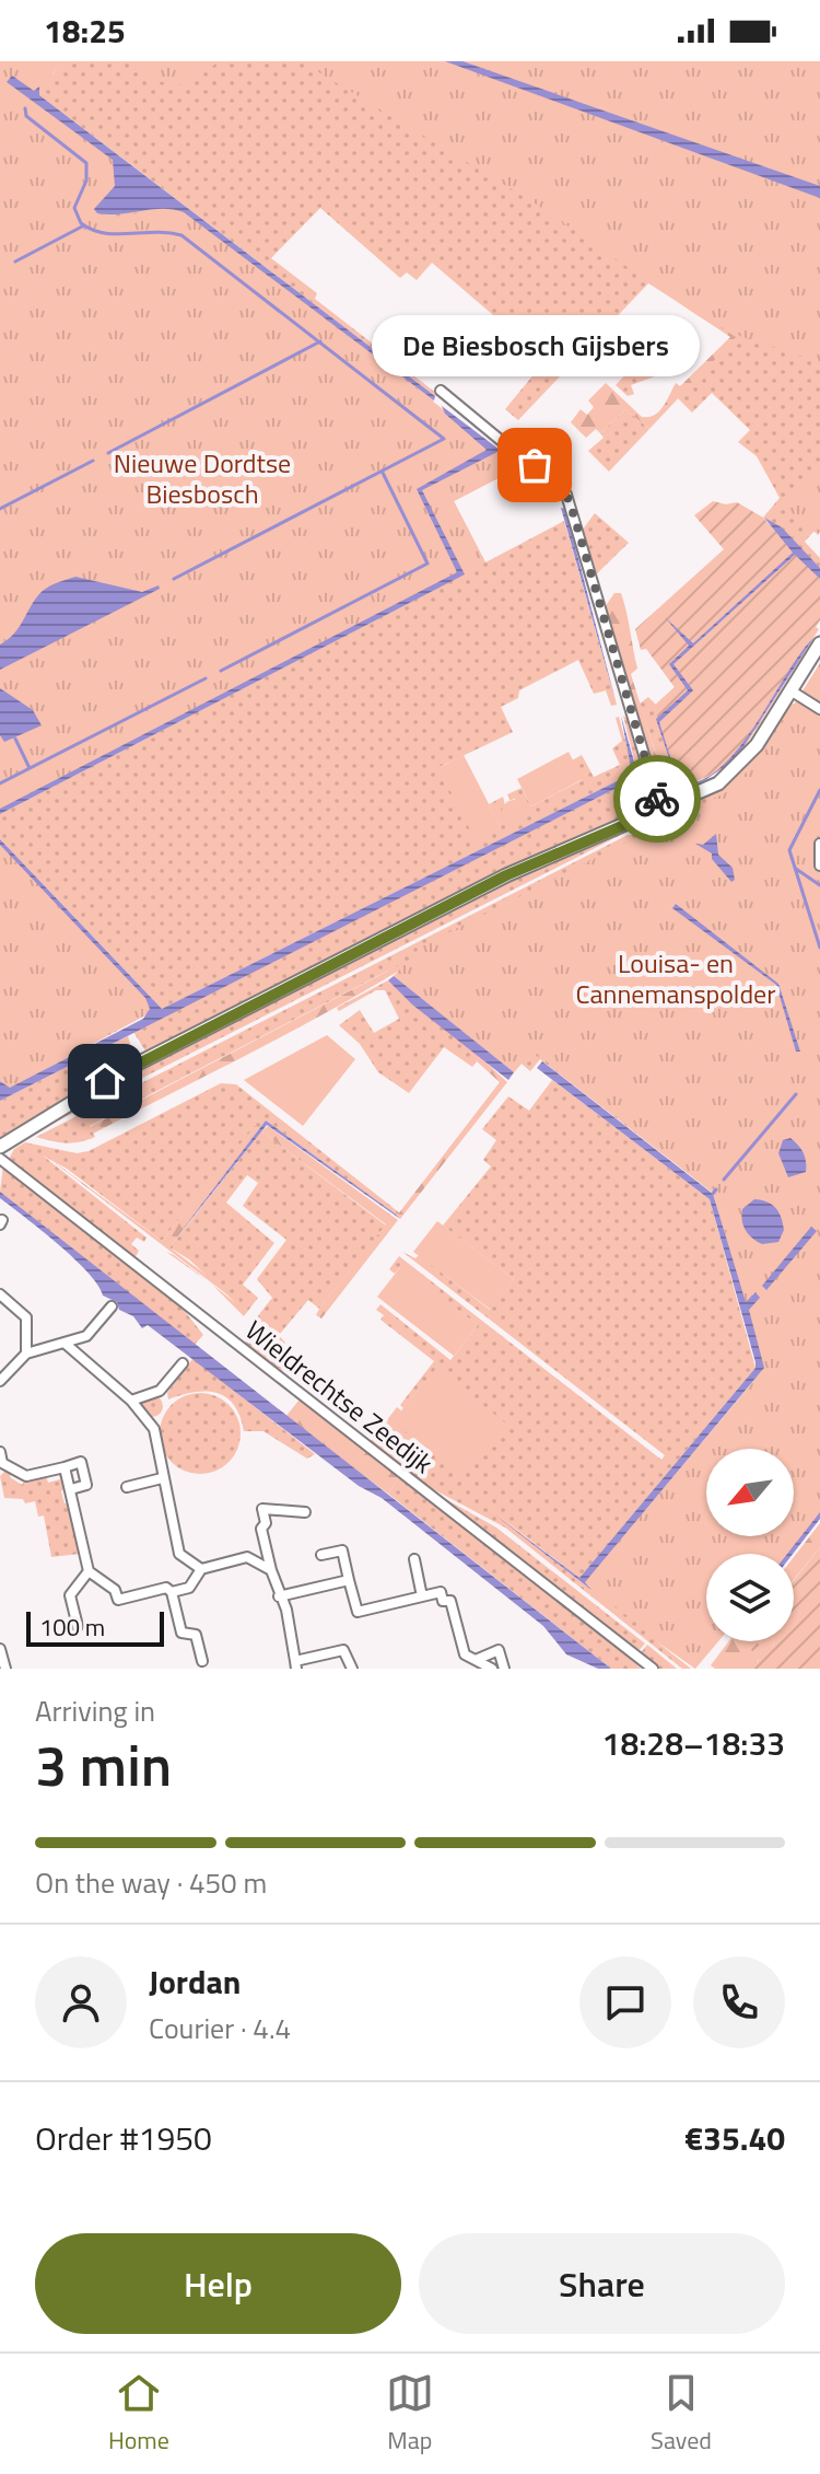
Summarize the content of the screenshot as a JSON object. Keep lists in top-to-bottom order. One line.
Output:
{"streets":{"street":["Wieldrechtse Zeedijk"]},"parks":["Nieuwe Dordtse Biesbosch","Louisa- en Cannemanspolder"],"places":["De Biesbosch Gijsbers"],"scale_bar":"100 m","north":"bottom left","page":{"status":"18:25","bubble":"De Biesbosch Gijsbers","scale":"100 m","heading":["3 min","Arriving in","18:28–18:33"],"panel":["Jordan","Courier · 4.4","Order #1950","€35.40"],"bar":"On the way · 450 m","buttons":["Help","Share"],"tabs":["Home","Map","Saved"]}}
